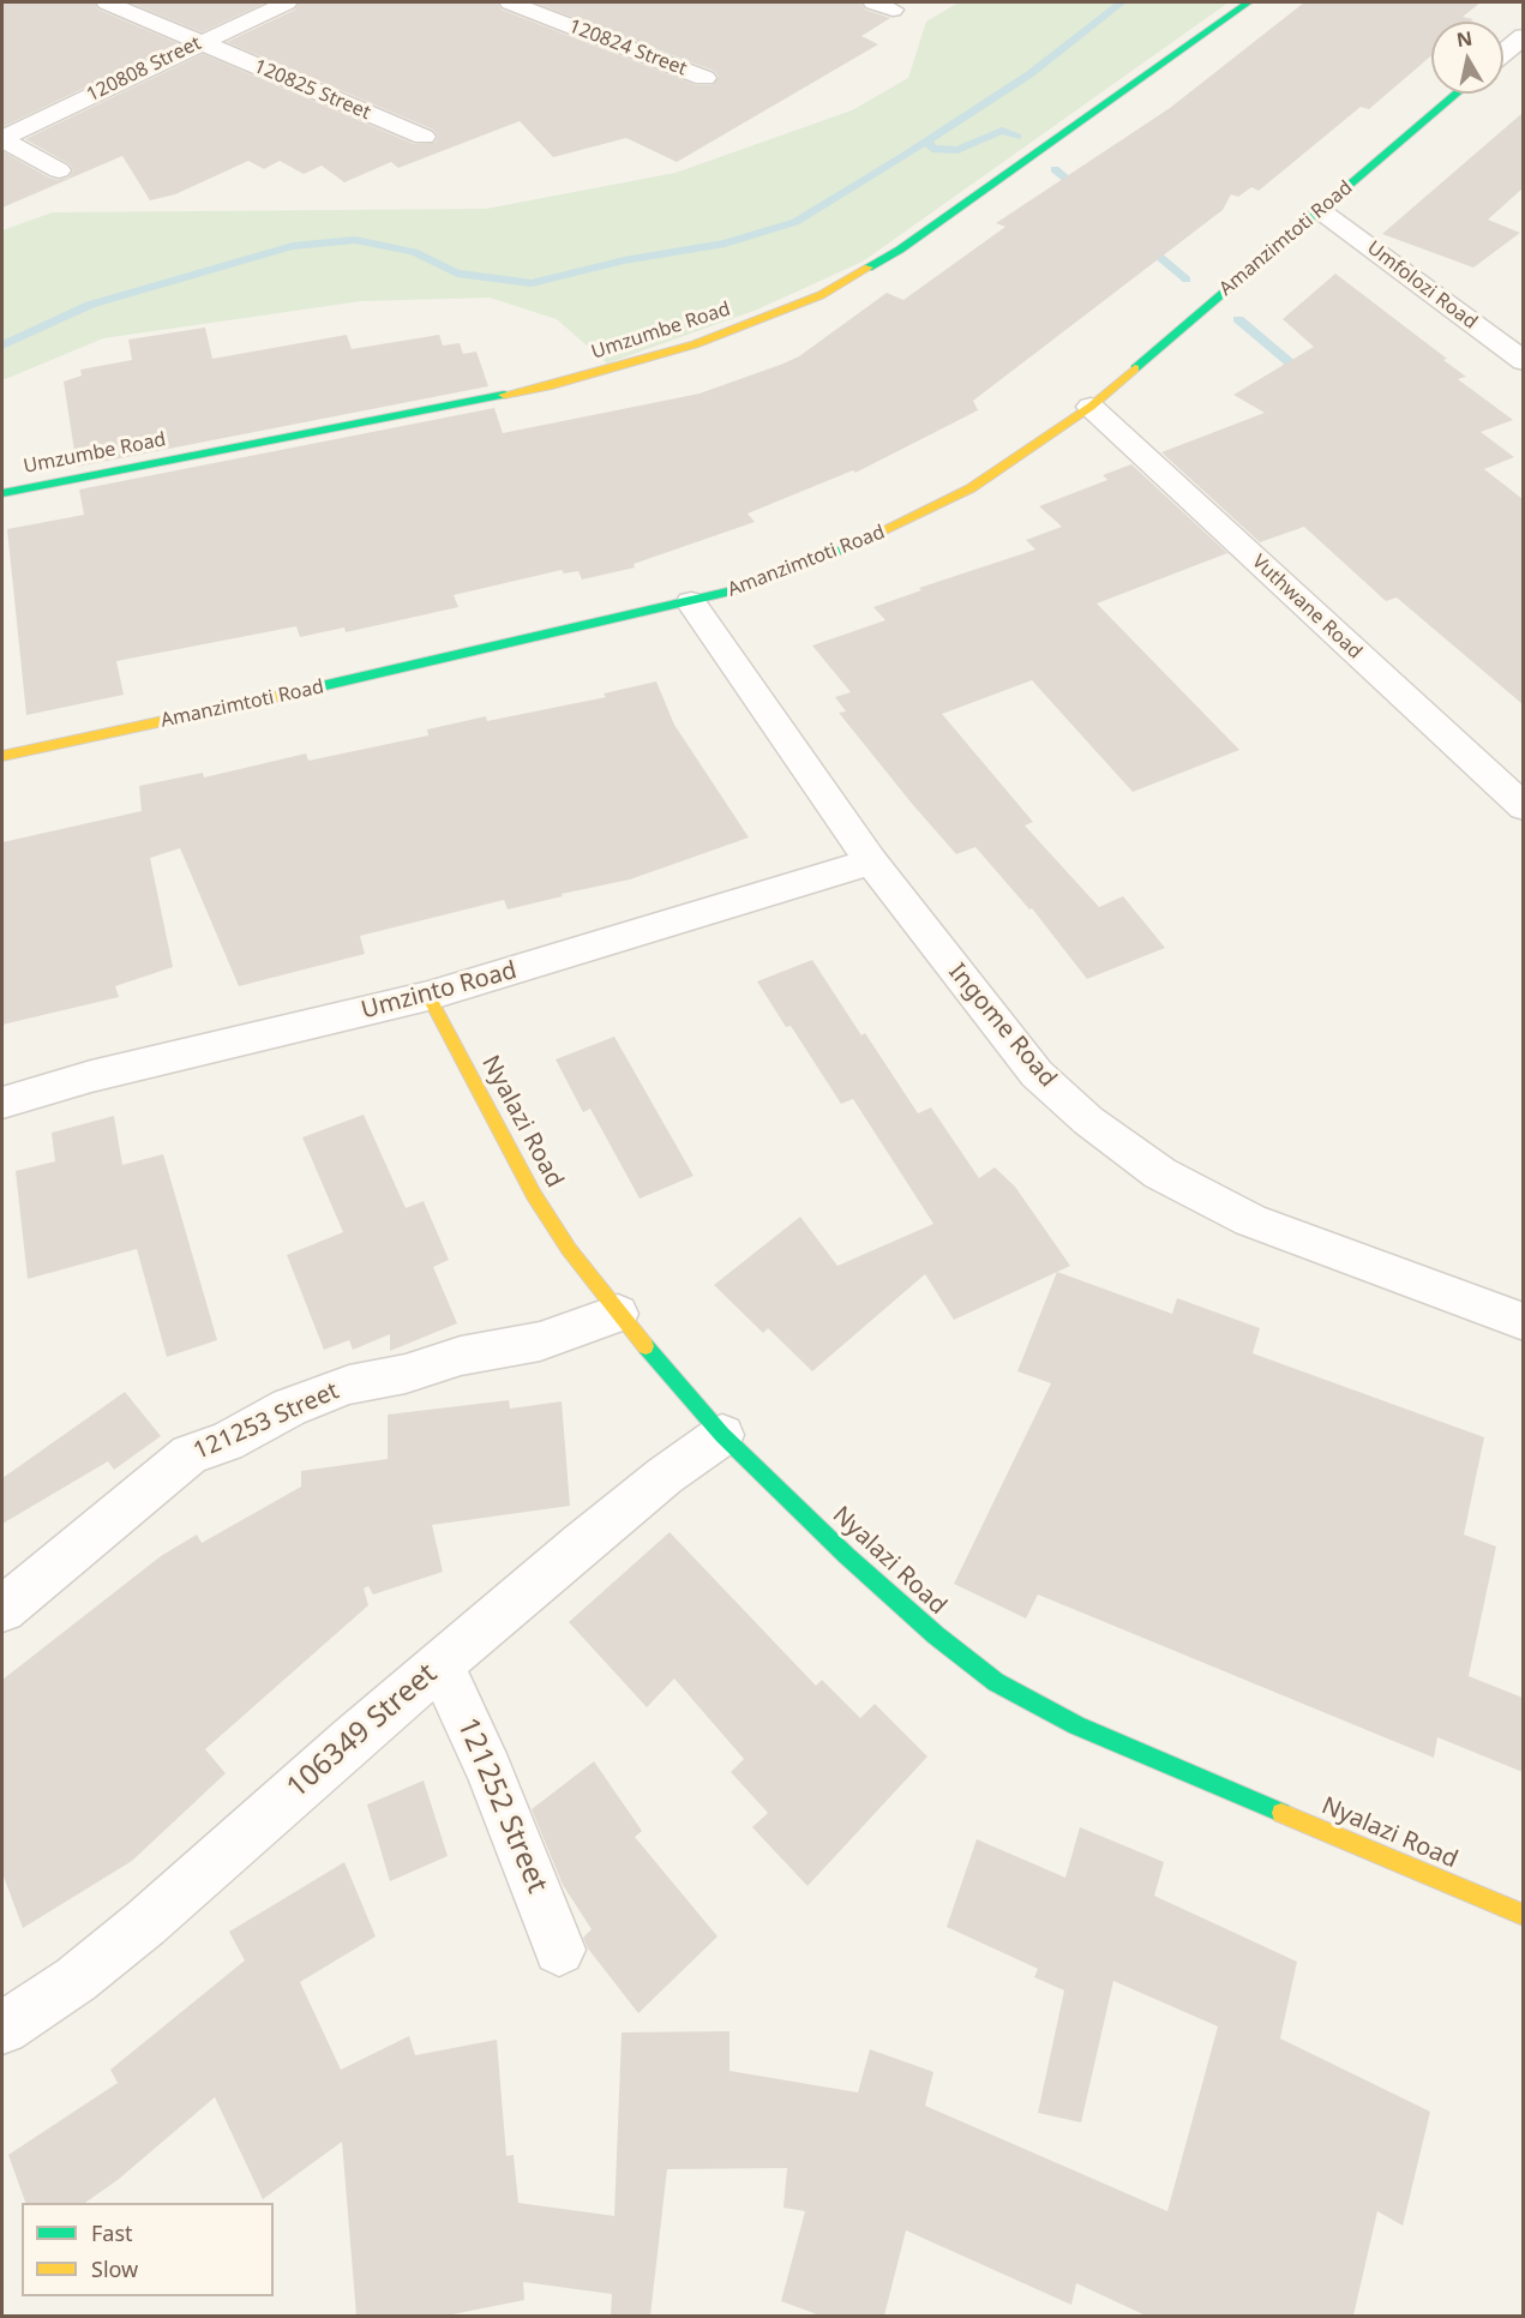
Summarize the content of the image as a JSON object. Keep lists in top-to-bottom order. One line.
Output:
{"streets":{"street":["120824 Street","120808 Street","120825 Street","Amanzimtoti Road","Umfolozi Road","Umzumbe Road","Vuthwane Road","Umzinto Road","Ingome Road","Nyalazi Road","121253 Street","106349 Street","121252 Street"]},"crossings":[["120808 Street","120825 Street"],["Amanzimtoti Road","Umfolozi Road"],["Amanzimtoti Road","Vuthwane Road"],["Amanzimtoti Road","Ingome Road"],["Umzinto Road","Ingome Road"],["Umzinto Road","Nyalazi Road"],["Nyalazi Road","121253 Street"],["Nyalazi Road","106349 Street"],["106349 Street","121252 Street"]],"legend":["Fast","Slow"],"north":"top"}
